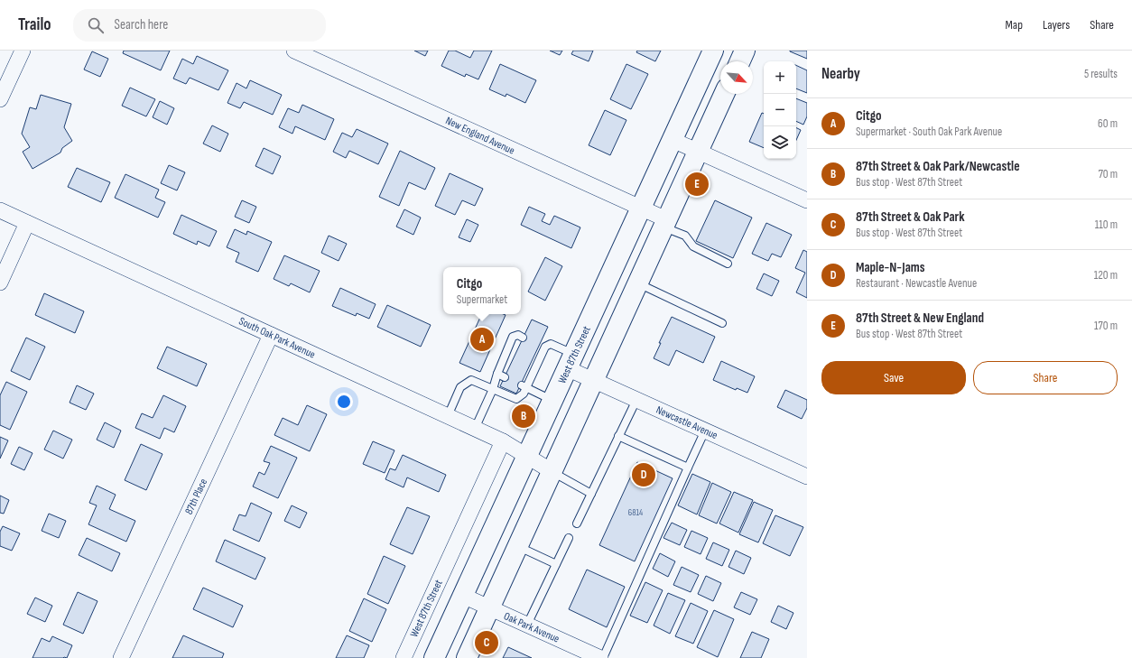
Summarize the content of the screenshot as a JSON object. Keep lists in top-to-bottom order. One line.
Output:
{"streets":{"main road":["West 87th Street"],"street":["New England Avenue","South Oak Park Avenue","Newcastle Avenue","87th Place","Oak Park Avenue"]},"crossings":[["New England Avenue","West 87th Street"],["South Oak Park Avenue","West 87th Street"],["South Oak Park Avenue","87th Place"],["West 87th Street","Newcastle Avenue"],["West 87th Street","Oak Park Avenue"]],"house_numbers":["6814"],"north":"bottom right","page":{"header":"Trailo","search":"Search here","nav":["Map","Layers","Share"],"heading":["Nearby","5 results"],"map_buttons":["+","−"],"list":[{"mark":"A","name":"Citgo","note":"Supermarket · South Oak Park Avenue","value":"60 m"},{"mark":"B","name":"87th Street & Oak Park/Newcastle","note":"Bus stop · West 87th Street","value":"70 m"},{"mark":"C","name":"87th Street & Oak Park","note":"Bus stop · West 87th Street","value":"110 m"},{"mark":"D","name":"Maple-N-Jams","note":"Restaurant · Newcastle Avenue","value":"120 m"},{"mark":"E","name":"87th Street & New England","note":"Bus stop · West 87th Street","value":"170 m"}],"pins":["E","A","B","D","C"],"popup":["Citgo","Supermarket"],"buttons":["Save","Share"]}}
